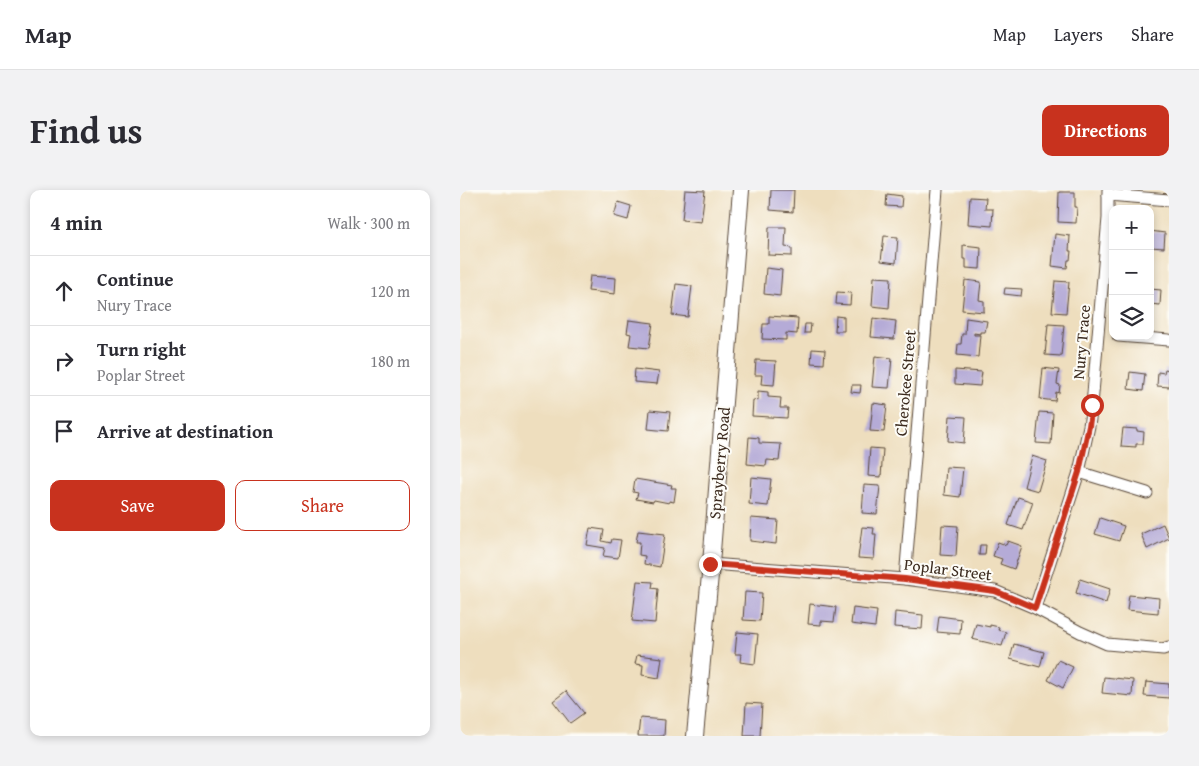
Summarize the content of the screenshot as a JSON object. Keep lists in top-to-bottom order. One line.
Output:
{"streets":{"street":["Nury Trace","Cherokee Street","Sprayberry Road","Poplar Street"]},"crossings":[["Nury Trace","Poplar Street"],["Cherokee Street","Poplar Street"],["Sprayberry Road","Poplar Street"]],"page":{"header":"Map","nav":["Map","Layers","Share"],"title":"Find us","buttons":["Directions",["Save","Share"]],"heading":["4 min","Walk · 300 m"],"map_buttons":["+","−"],"list":[["Continue","Nury Trace","120 m"],["Turn right","Poplar Street","180 m"],"Arrive at destination"]}}
